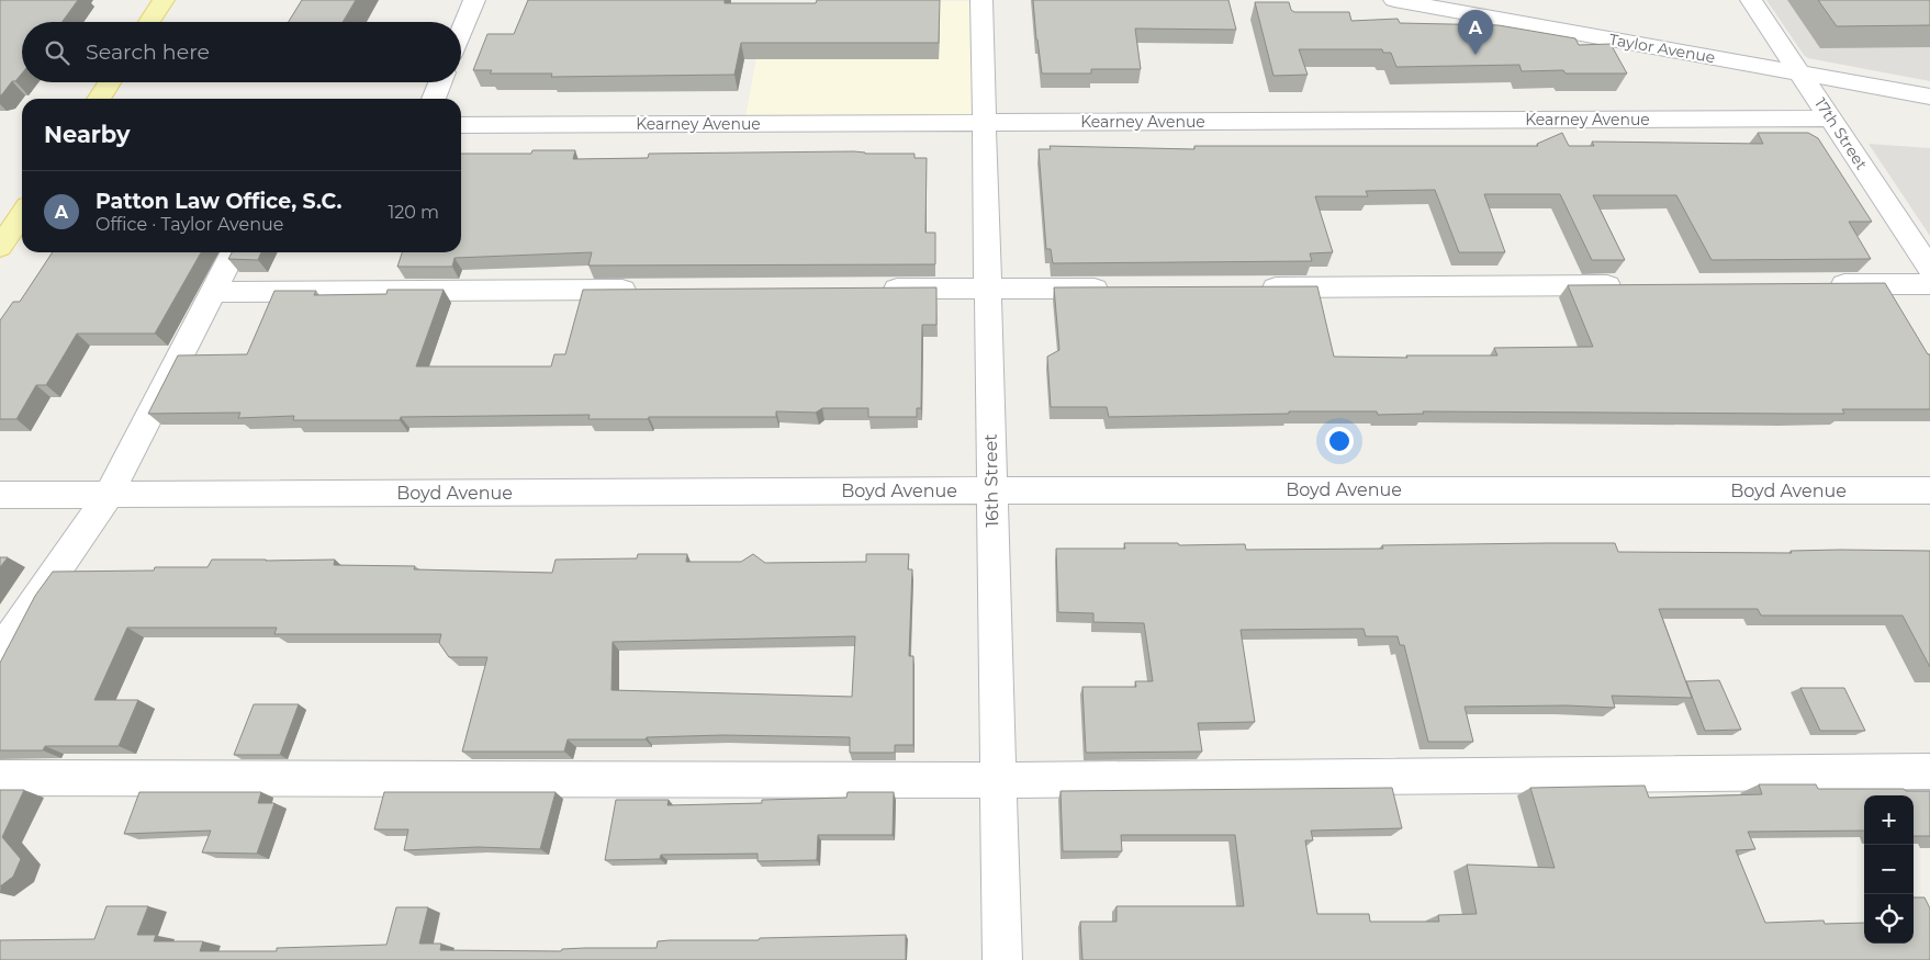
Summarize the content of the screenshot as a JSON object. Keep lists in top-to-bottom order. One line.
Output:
{"streets":{"street":["Taylor Avenue","Kearney Avenue","17th Street","16th Street","Boyd Avenue"]},"crossings":[["Taylor Avenue","17th Street"],["Kearney Avenue","17th Street"],["Kearney Avenue","16th Street"],["16th Street","Boyd Avenue"]],"page":{"pins":"A","search":"Search here","heading":"Nearby","list":[{"mark":"A","name":"Patton Law Office, S.C.","note":"Office · Taylor Avenue","value":"120 m"}],"map_buttons":["+","−"]}}
